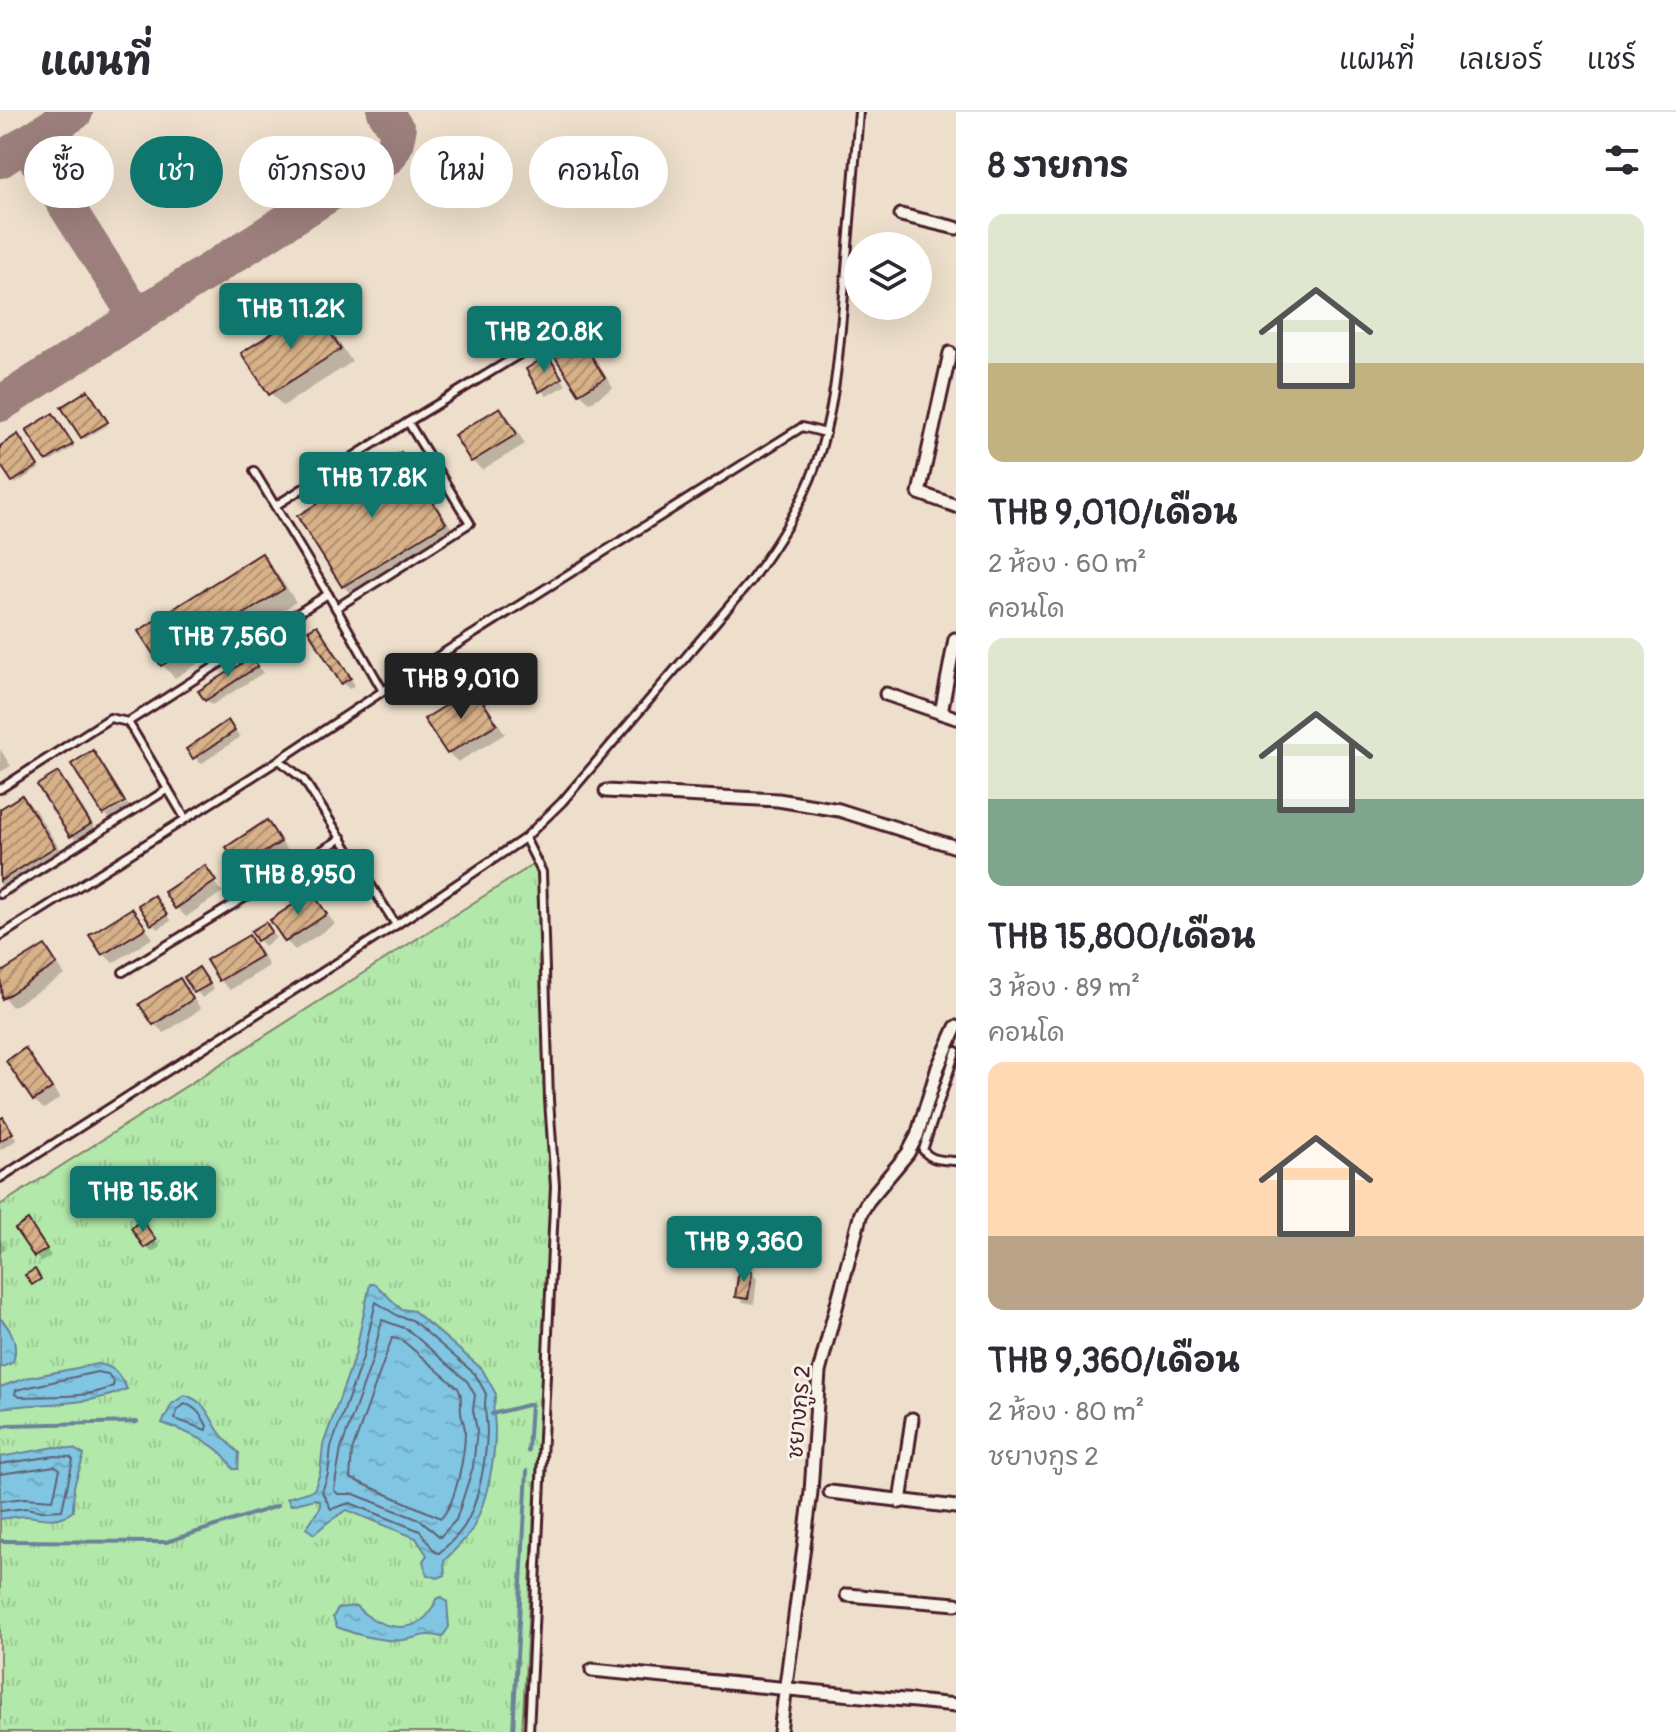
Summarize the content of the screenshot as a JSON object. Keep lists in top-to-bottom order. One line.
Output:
{"streets":{"street":["ชยางกูร 2"]},"page":{"header":"แผนที่","nav":["แผนที่","เลเยอร์","แชร์"],"heading":"8 รายการ","chip":["ซื้อ","เช่า","ตัวกรอง","ใหม่","คอนโด"],"list":[{"name":"THB 9,010/เดือน","note":"2 ห้อง · 60 m² · คอนโด"},{"name":"THB 15,800/เดือน","note":"3 ห้อง · 89 m² · คอนโด"},{"name":"THB 9,360/เดือน","note":"2 ห้อง · 80 m² · ชยางกูร 2"}],"price":["THB 11.2K","THB 20.8K","THB 17.8K","THB 7,560","THB 9,010","THB 8,950","THB 15.8K","THB 9,360"]}}
